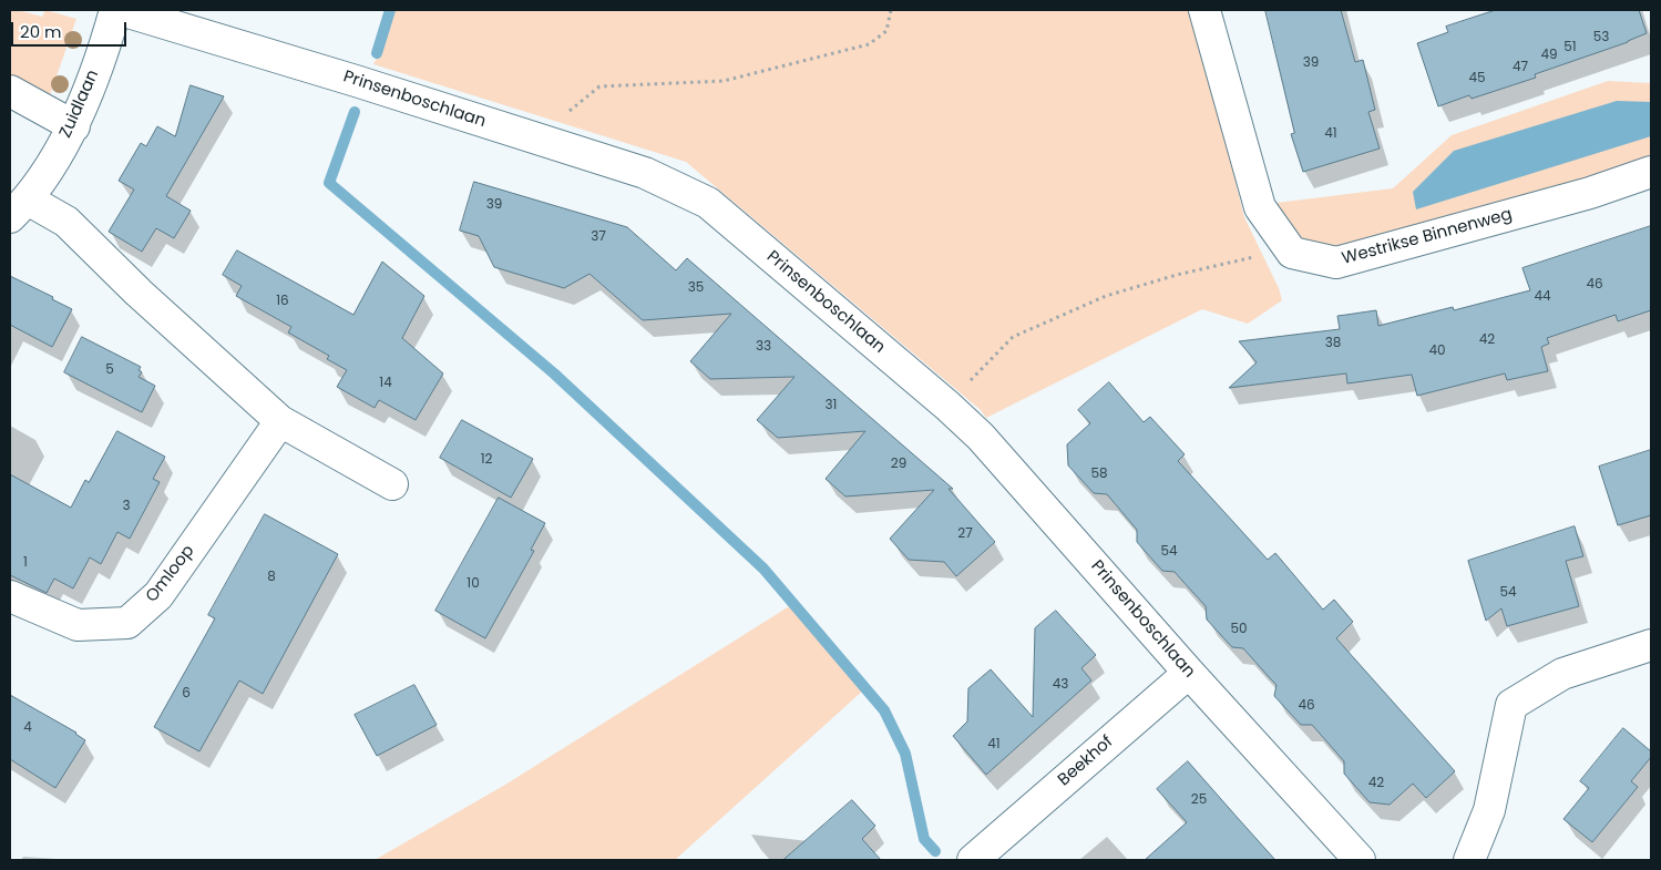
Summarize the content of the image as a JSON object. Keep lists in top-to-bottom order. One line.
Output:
{"streets":{"street":["Prinsenboschlaan","Zuidlaan","Westrikse Binnenweg","Omloop","Beekhof"]},"crossings":[["Prinsenboschlaan","Beekhof"]],"house_numbers":["53","51","49","39","47","45","41","39","37","46","35","44","16","42","38","33","40","5","14","31","12","29","58","3","27","54","1","8","10","54","50","43","6","46","4","41","42","25"],"scale_bar":"20 m"}
